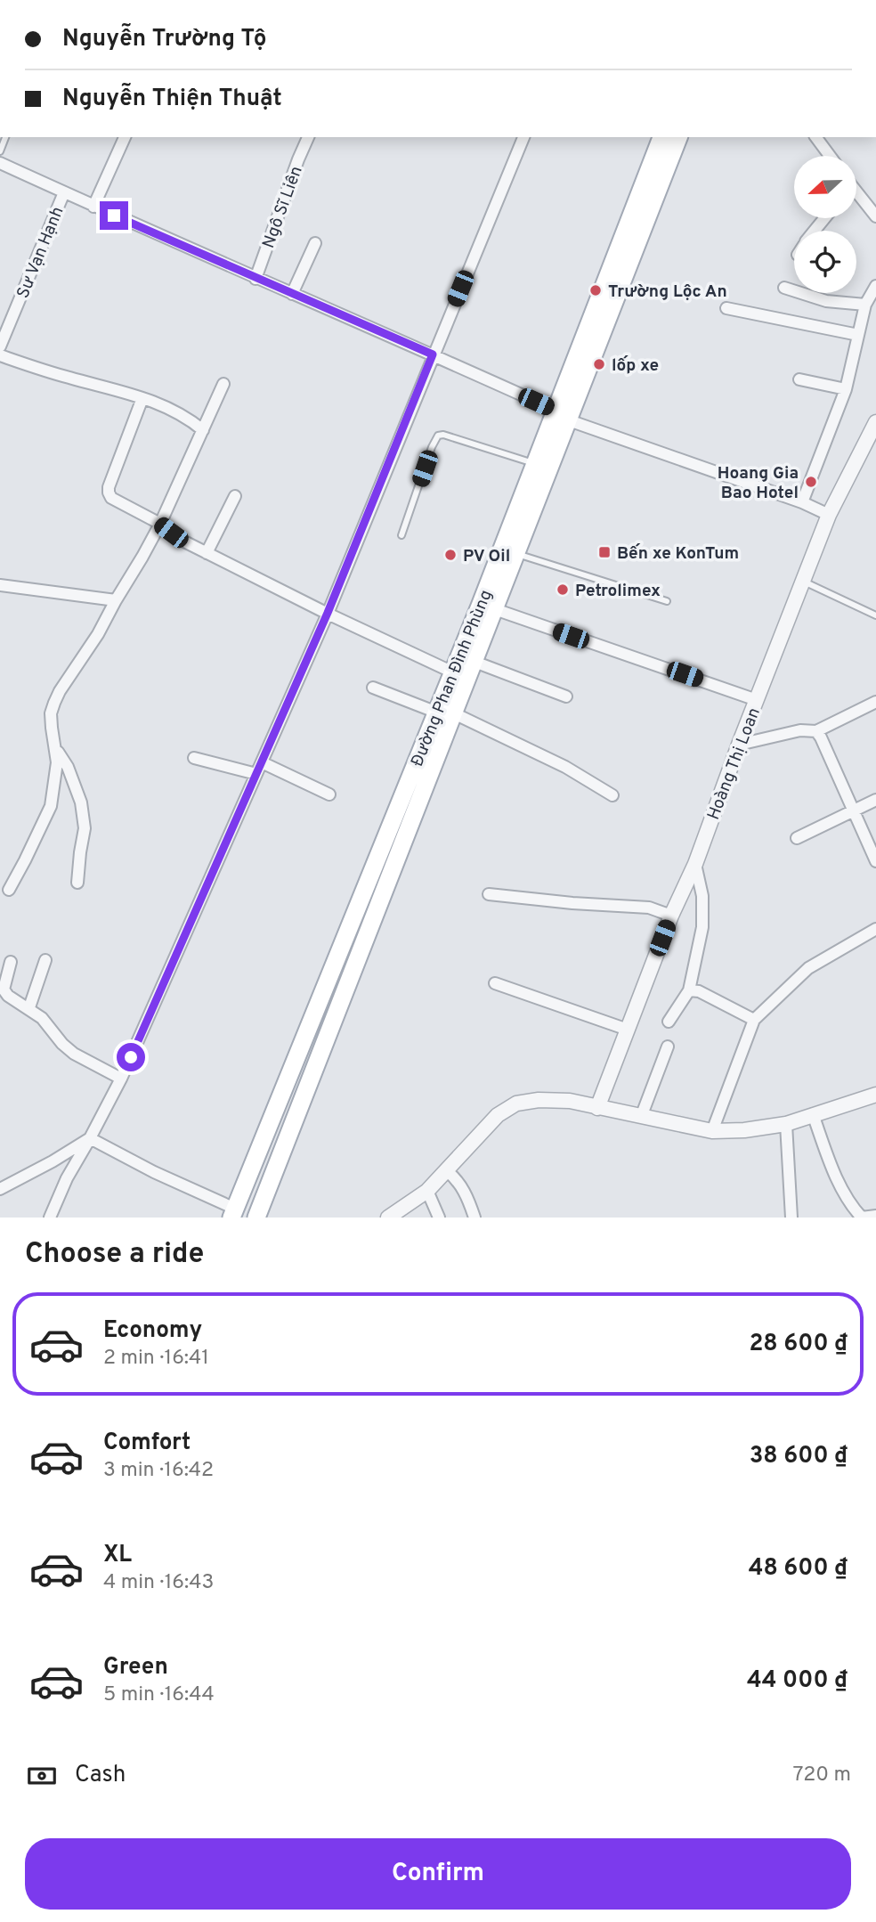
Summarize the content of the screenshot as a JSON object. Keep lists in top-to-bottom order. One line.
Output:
{"streets":{"main road":["Đường Phan Đình Phùng"],"street":["Ngô Sĩ Liên","Sư Vạn Hạnh","Hoàng Thị Loan"]},"places":{"other":["Trường Lộc An","lốp xe","Hoang Gia Bao Hotel","PV Oil","Petrolimex"],"transit":["Bến xe KonTum"]},"north":"left","page":{"banner":["Nguyễn Trường Tộ","Nguyễn Thiện Thuật"],"heading":"Choose a ride","list":[{"name":"Economy","note":"2 min · 16:41","value":"28 600 ₫"},{"name":"Comfort","note":"3 min · 16:42","value":"38 600 ₫"},{"name":"XL","note":"4 min · 16:43","value":"48 600 ₫"},{"name":"Green","note":"5 min · 16:44","value":"44 000 ₫"}],"pay":["Cash","720 m"],"buttons":"Confirm"}}
